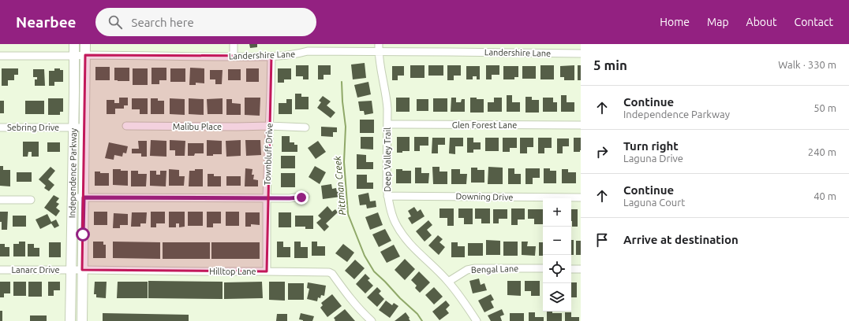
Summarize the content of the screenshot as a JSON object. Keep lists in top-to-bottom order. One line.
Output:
{"streets":{"main road":["Independence Parkway"],"street":["Landershire Lane","Glen Forest Lane","Malibu Place","Sebring Drive","Townbluff Drive","Deep Valley Trail","Downing Drive","Bengal Lane","Lanarc Drive","Hilltop Lane"]},"crossings":[["Landershire Lane","Townbluff Drive"],["Landershire Lane","Deep Valley Trail"],["Landershire Lane","Independence Parkway"],["Glen Forest Lane","Deep Valley Trail"],["Malibu Place","Townbluff Drive"],["Sebring Drive","Independence Parkway"],["Townbluff Drive","Hilltop Lane"],["Deep Valley Trail","Downing Drive"],["Deep Valley Trail","Bengal Lane"],["Independence Parkway","Lanarc Drive"],["Independence Parkway","Hilltop Lane"],["Lanarc Drive","Hilltop Lane"]],"water":["Pittman Creek"],"page":{"header":"Nearbee","search":"Search here","nav":["Home","Map","About","Contact"],"heading":["5 min","Walk · 330 m"],"list":[["Continue","Independence Parkway","50 m"],["Turn right","Laguna Drive","240 m"],["Continue","Laguna Court","40 m"],"Arrive at destination"],"map_buttons":["+","−"]}}
